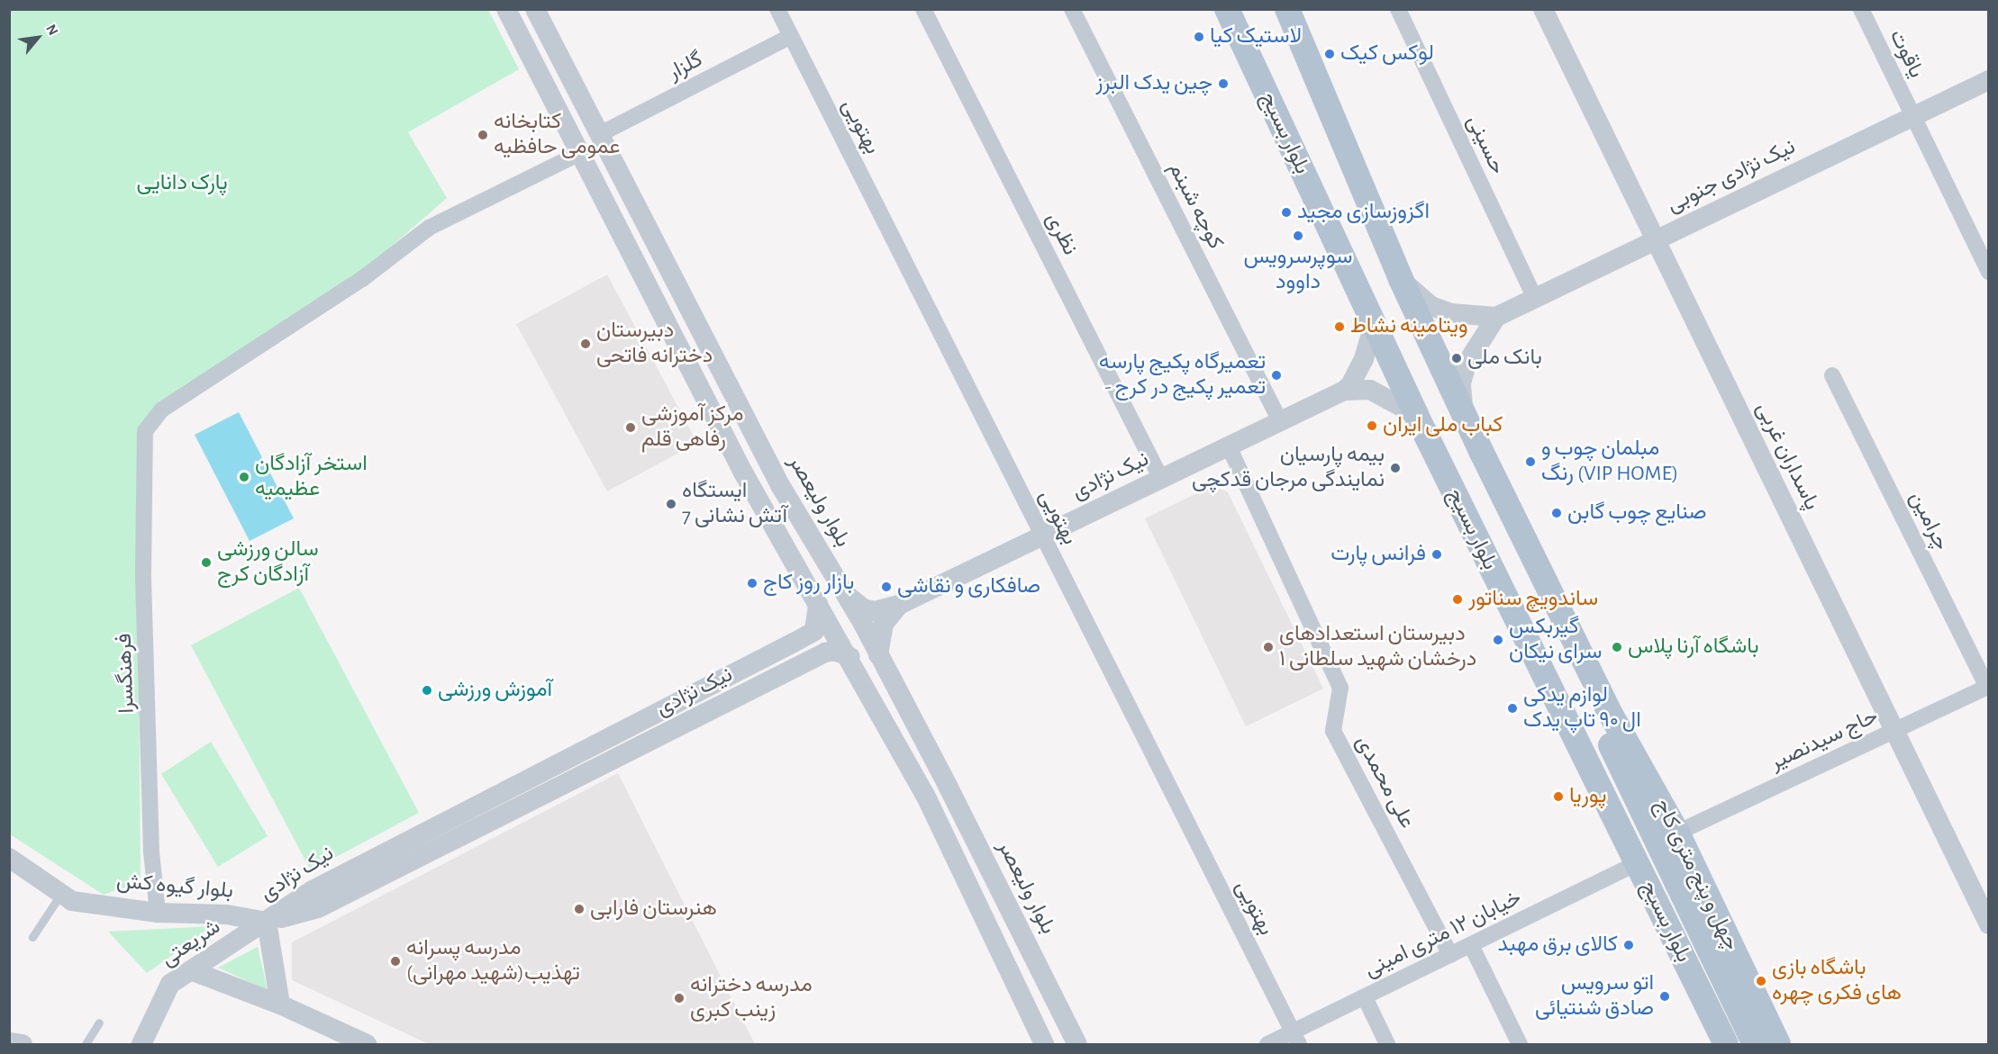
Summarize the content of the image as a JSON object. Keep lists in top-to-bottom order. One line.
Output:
{"streets":{"main road":["بلوار بسیج","چهل و پنج متری کاج"],"street":["یاقوت","گلزار","بهتویی","حسینی","نیک نژادی جنوبی","کوچه شبنم","نظری","پاسداران غربی","نیک نژادی","بلوار ولیعصر","چرامین","فرهنگسرا","حاج سیدنصیر","علی محمدی","بلوار گیوه کش","خیابان ۱۲ متری امینی","شریعتی"]},"crossings":[["یاقوت","نیک نژادی جنوبی"],["گلزار","بهتویی"],["گلزار","بلوار ولیعصر"],["بهتویی","نیک نژادی"],["بهتویی","خیابان ۱۲ متری امینی"],["بلوار بسیج","چهل و پنج متری کاج"],["بلوار بسیج","خیابان ۱۲ متری امینی"],["حسینی","نیک نژادی جنوبی"],["نیک نژادی جنوبی","پاسداران غربی"],["کوچه شبنم","نیک نژادی"],["نظری","نیک نژادی"],["پاسداران غربی","حاج سیدنصیر"],["نیک نژادی","علی محمدی"],["نیک نژادی","بلوار گیوه کش"],["نیک نژادی","شریعتی"],["چرامین","حاج سیدنصیر"],["فرهنگسرا","بلوار گیوه کش"],["حاج سیدنصیر","چهل و پنج متری کاج"],["علی محمدی","خیابان ۱۲ متری امینی"],["بلوار گیوه کش","شریعتی"]],"parks":["پارک دانایی"],"places":["لاستیک کیا","لوکس کیک","چین یدک البرز","کتابخانه عمومی حافظیه","اگزوزسازی مجید","سوپرسرویس داوود","ویتامینه نشاط","دبیرستان دخترانه فاتحی","بانک ملی","تعمیرگاه پکیج پارسه - تعمیر پکیج در کرج","کباب ملی ایران","مرکز آموزشی رفاهی قلم","مبلمان چوب و رنگ (VIP HOME)","بیمه پارسیان نمایندگی مرجان قدکچی","استخر آزادگان عظیمیه","ایستگاه آتش نشانی 7","صنایع چوب گابن","فرانس پارت","سالن ورزشی آزادگان کرج","بازار روز کاج","صافکاری و نقاشی","ساندویچ سناتور","گیربکس سرای نیکان","دبیرستان استعدادهای درخشان شهید سلطانی ۱","باشگاه آرنا پلاس","آموزش ورزشی","لوازم یدکی ال ۹۰ تاپ یدک","پوریا","هنرستان فارابی","کالای برق مهبد","مدرسه پسرانه تهذیب(شهید مهرانی)","باشگاه بازی های فکری چهره","اتو سرویس صادق شنتیائی","مدرسه دخترانه زینب کبری"],"north":"top right"}
